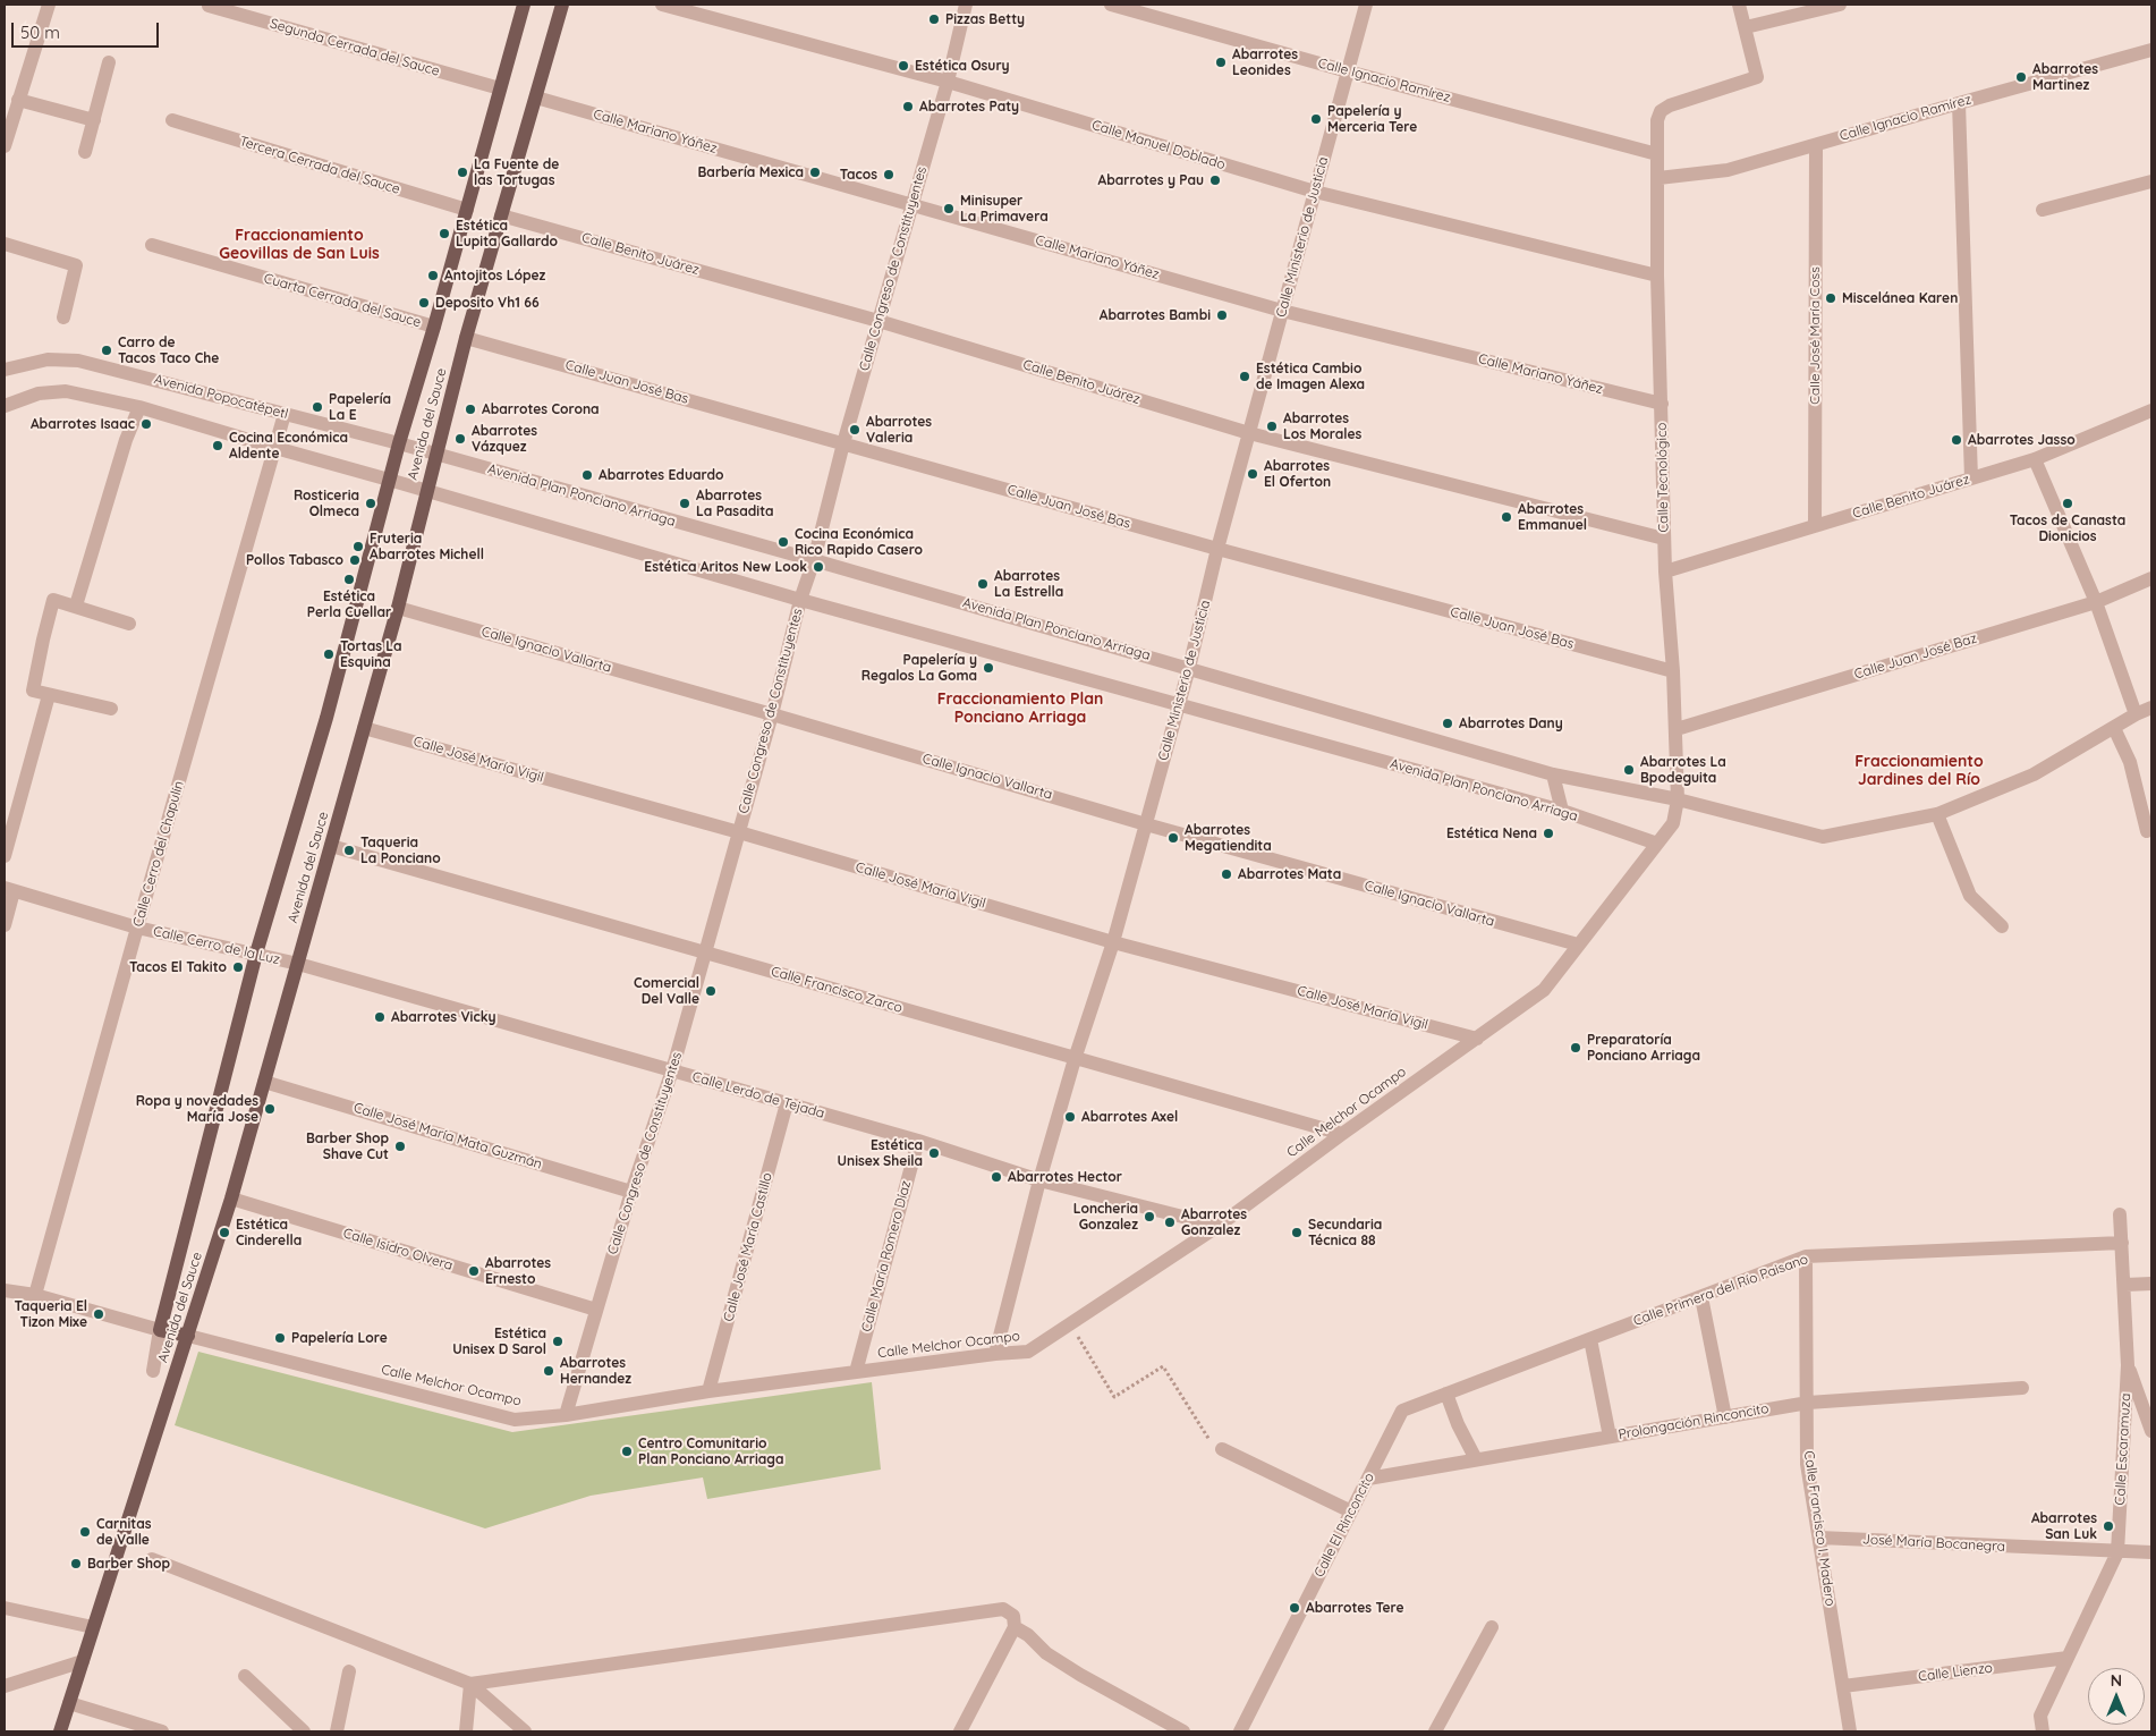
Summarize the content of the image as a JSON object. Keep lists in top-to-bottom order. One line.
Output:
{"streets":{"main road":["Avenida del Sauce","Calle Melchor Ocampo"],"street":["Segunda Cerrada del Sauce","Calle Ignacio Ramírez","Calle Mariano Yáñez","Calle Manuel Doblado","Tercera Cerrada del Sauce","Calle Ministerio de Justicia","Calle Benito Juárez","Calle Congreso de Constituyentes","Cuarta Cerrada del Sauce","Calle José María Coss","Calle Juan José Bas","Avenida Popocatépetl","Calle Tecnológico","Avenida Plan Ponciano Arriaga","Calle Ignacio Vallarta","Calle Juan José Baz","Calle José María Vigil","Calle Cerro del Chapulín","Calle Cerro de la Luz","Calle Francisco Zarco","Calle Lerdo de Tejada","Calle José María Mata Guzmán","Calle José María Castillo","Calle Isidro Olvera","Calle María Romero Díaz","Calle Primera del Río Paisano","Prolongación Rinconcito","Calle Escaramuza","Calle El Rinconcito","Calle Francisco I. Madero","José María Bocanegra","Calle Lienzo"]},"crossings":[["Segunda Cerrada del Sauce","Avenida del Sauce"],["Calle Ignacio Ramírez","Calle Ministerio de Justicia"],["Calle Ignacio Ramírez","Calle José María Coss"],["Calle Ignacio Ramírez","Calle Tecnológico"],["Calle Mariano Yáñez","Calle Ministerio de Justicia"],["Calle Mariano Yáñez","Calle Congreso de Constituyentes"],["Calle Mariano Yáñez","Avenida del Sauce"],["Calle Mariano Yáñez","Calle Tecnológico"],["Calle Manuel Doblado","Calle Ministerio de Justicia"],["Calle Manuel Doblado","Calle Congreso de Constituyentes"],["Calle Manuel Doblado","Calle Tecnológico"],["Tercera Cerrada del Sauce","Avenida del Sauce"],["Calle Ministerio de Justicia","Calle Benito Juárez"],["Calle Ministerio de Justicia","Calle Juan José Bas"],["Calle Ministerio de Justicia","Avenida Plan Ponciano Arriaga"],["Calle Ministerio de Justicia","Calle Ignacio Vallarta"],["Calle Ministerio de Justicia","Calle José María Vigil"],["Calle Ministerio de Justicia","Calle Francisco Zarco"],["Calle Ministerio de Justicia","Calle Lerdo de Tejada"],["Calle Ministerio de Justicia","Calle Melchor Ocampo"],["Calle Benito Juárez","Calle Congreso de Constituyentes"],["Calle Benito Juárez","Calle José María Coss"],["Calle Benito Juárez","Avenida del Sauce"],["Calle Benito Juárez","Calle Tecnológico"],["Calle Congreso de Constituyentes","Calle Juan José Bas"],["Calle Congreso de Constituyentes","Avenida Plan Ponciano Arriaga"],["Calle Congreso de Constituyentes","Calle Ignacio Vallarta"],["Calle Congreso de Constituyentes","Calle José María Vigil"],["Calle Congreso de Constituyentes","Calle Francisco Zarco"],["Calle Congreso de Constituyentes","Calle Lerdo de Tejada"],["Calle Congreso de Constituyentes","Calle Melchor Ocampo"],["Calle Congreso de Constituyentes","Calle José María Mata Guzmán"],["Calle Congreso de Constituyentes","Calle Isidro Olvera"],["Cuarta Cerrada del Sauce","Avenida del Sauce"],["Calle Juan José Bas","Avenida del Sauce"],["Calle Juan José Bas","Calle Tecnológico"],["Avenida Popocatépetl","Avenida del Sauce"],["Avenida Popocatépetl","Avenida Plan Ponciano Arriaga"],["Avenida Popocatépetl","Calle Cerro del Chapulín"],["Avenida del Sauce","Avenida Plan Ponciano Arriaga"],["Avenida del Sauce","Calle Ignacio Vallarta"],["Avenida del Sauce","Calle José María Vigil"],["Avenida del Sauce","Calle Cerro de la Luz"],["Avenida del Sauce","Calle Francisco Zarco"],["Avenida del Sauce","Calle Lerdo de Tejada"],["Avenida del Sauce","Calle Melchor Ocampo"],["Avenida del Sauce","Calle José María Mata Guzmán"],["Avenida del Sauce","Calle Isidro Olvera"],["Calle Tecnológico","Avenida Plan Ponciano Arriaga"],["Calle Tecnológico","Calle Juan José Baz"],["Calle Tecnológico","Calle Melchor Ocampo"],["Avenida Plan Ponciano Arriaga","Calle Melchor Ocampo"],["Calle Ignacio Vallarta","Calle Melchor Ocampo"],["Calle José María Vigil","Calle Melchor Ocampo"],["Calle Cerro del Chapulín","Calle Cerro de la Luz"],["Calle Cerro de la Luz","Calle Lerdo de Tejada"],["Calle Francisco Zarco","Calle Melchor Ocampo"],["Calle Lerdo de Tejada","Calle Melchor Ocampo"],["Calle Lerdo de Tejada","Calle José María Castillo"],["Calle Lerdo de Tejada","Calle María Romero Díaz"],["Calle Melchor Ocampo","Calle José María Castillo"],["Calle Melchor Ocampo","Calle María Romero Díaz"],["Calle Primera del Río Paisano","Calle Escaramuza"],["Calle Primera del Río Paisano","Calle El Rinconcito"],["Calle Primera del Río Paisano","Calle Francisco I. Madero"],["Prolongación Rinconcito","Calle El Rinconcito"],["Prolongación Rinconcito","Calle Francisco I. Madero"],["Calle Escaramuza","José María Bocanegra"],["Calle Escaramuza","Calle Lienzo"],["Calle Francisco I. Madero","José María Bocanegra"],["Calle Francisco I. Madero","Calle Lienzo"]],"districts":["Fraccionamiento Geovillas de San Luis","Fraccionamiento Plan Ponciano Arriaga","Fraccionamiento Jardines del Río"],"places":["Pizzas Betty","Abarrotes Leonides","Estética Osury","Abarrotes Martinez","Abarrotes Paty","Papelería y Merceria Tere","La Fuente de las Tortugas","Barbería Mexica","Tacos","Abarrotes y Pau","Minisuper La Primavera","Estética Lupita Gallardo","Antojitos López","Miscelánea Karen","Deposito Vh1 66","Abarrotes Bambi","Carro de Tacos Taco Che","Estética Cambio de Imagen Alexa","Papelería La E","Abarrotes Corona","Abarrotes Isaac","Abarrotes Los Morales","Abarrotes Valeria","Abarrotes Vázquez","Abarrotes Jasso","Cocina Económica Aldente","Abarrotes El Oferton","Abarrotes Eduardo","Rosticeria Olmeca","Abarrotes La Pasadita","Tacos de Canasta Dionicios","Abarrotes Emmanuel","Cocina Económica Rico Rapido Casero","Fruteria Abarrotes Michell","Pollos Tabasco","Estética Aritos New Look","Estética Perla Cuellar","Abarrotes La Estrella","Tortas La Esquina","Papelería y Regalos La Goma","Abarrotes Dany","Abarrotes La Bpodeguita","Estética Nena","Abarrotes Megatiendita","Taqueria La Ponciano","Abarrotes Mata","Tacos El Takito","Comercial Del Valle","Abarrotes Vicky","Preparatoría Ponciano Arriaga","Ropa y novedades María Jose","Abarrotes Axel","Barber Shop Shave Cut","Estética Unisex Sheila","Abarrotes Hector","Loncheria Gonzalez","Abarrotes Gonzalez","Estética Cinderella","Secundaria Técnica 88","Abarrotes Ernesto","Taqueria El Tizon Mixe","Papelería Lore","Estética Unisex D Sarol","Abarrotes Hernandez","Centro Comunitario Plan Ponciano Arriaga","Abarrotes San Luk","Carnitas de Valle","Barber Shop","Abarrotes Tere"],"scale_bar":"50 m","north":"top"}
